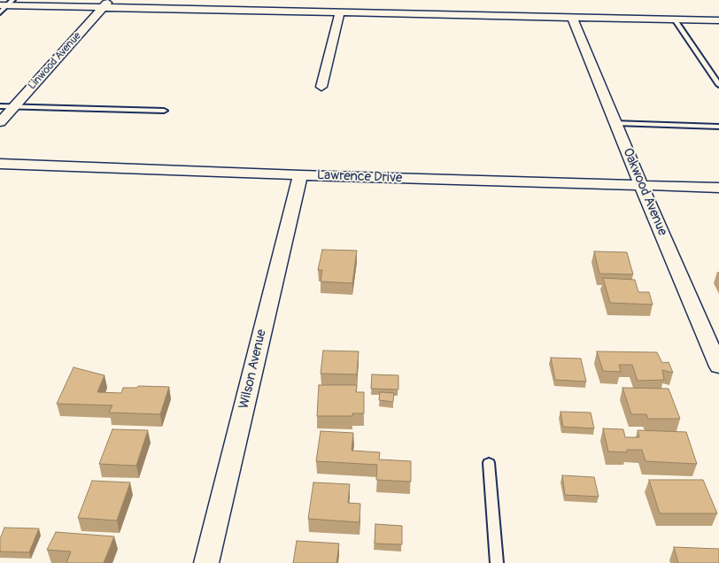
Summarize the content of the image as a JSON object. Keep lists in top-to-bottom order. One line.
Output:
{"streets":{"street":["Linwood Avenue","Lawrence Drive","Oakwood Avenue","Wilson Avenue"]},"crossings":[["Lawrence Drive","Oakwood Avenue"],["Lawrence Drive","Wilson Avenue"]]}
